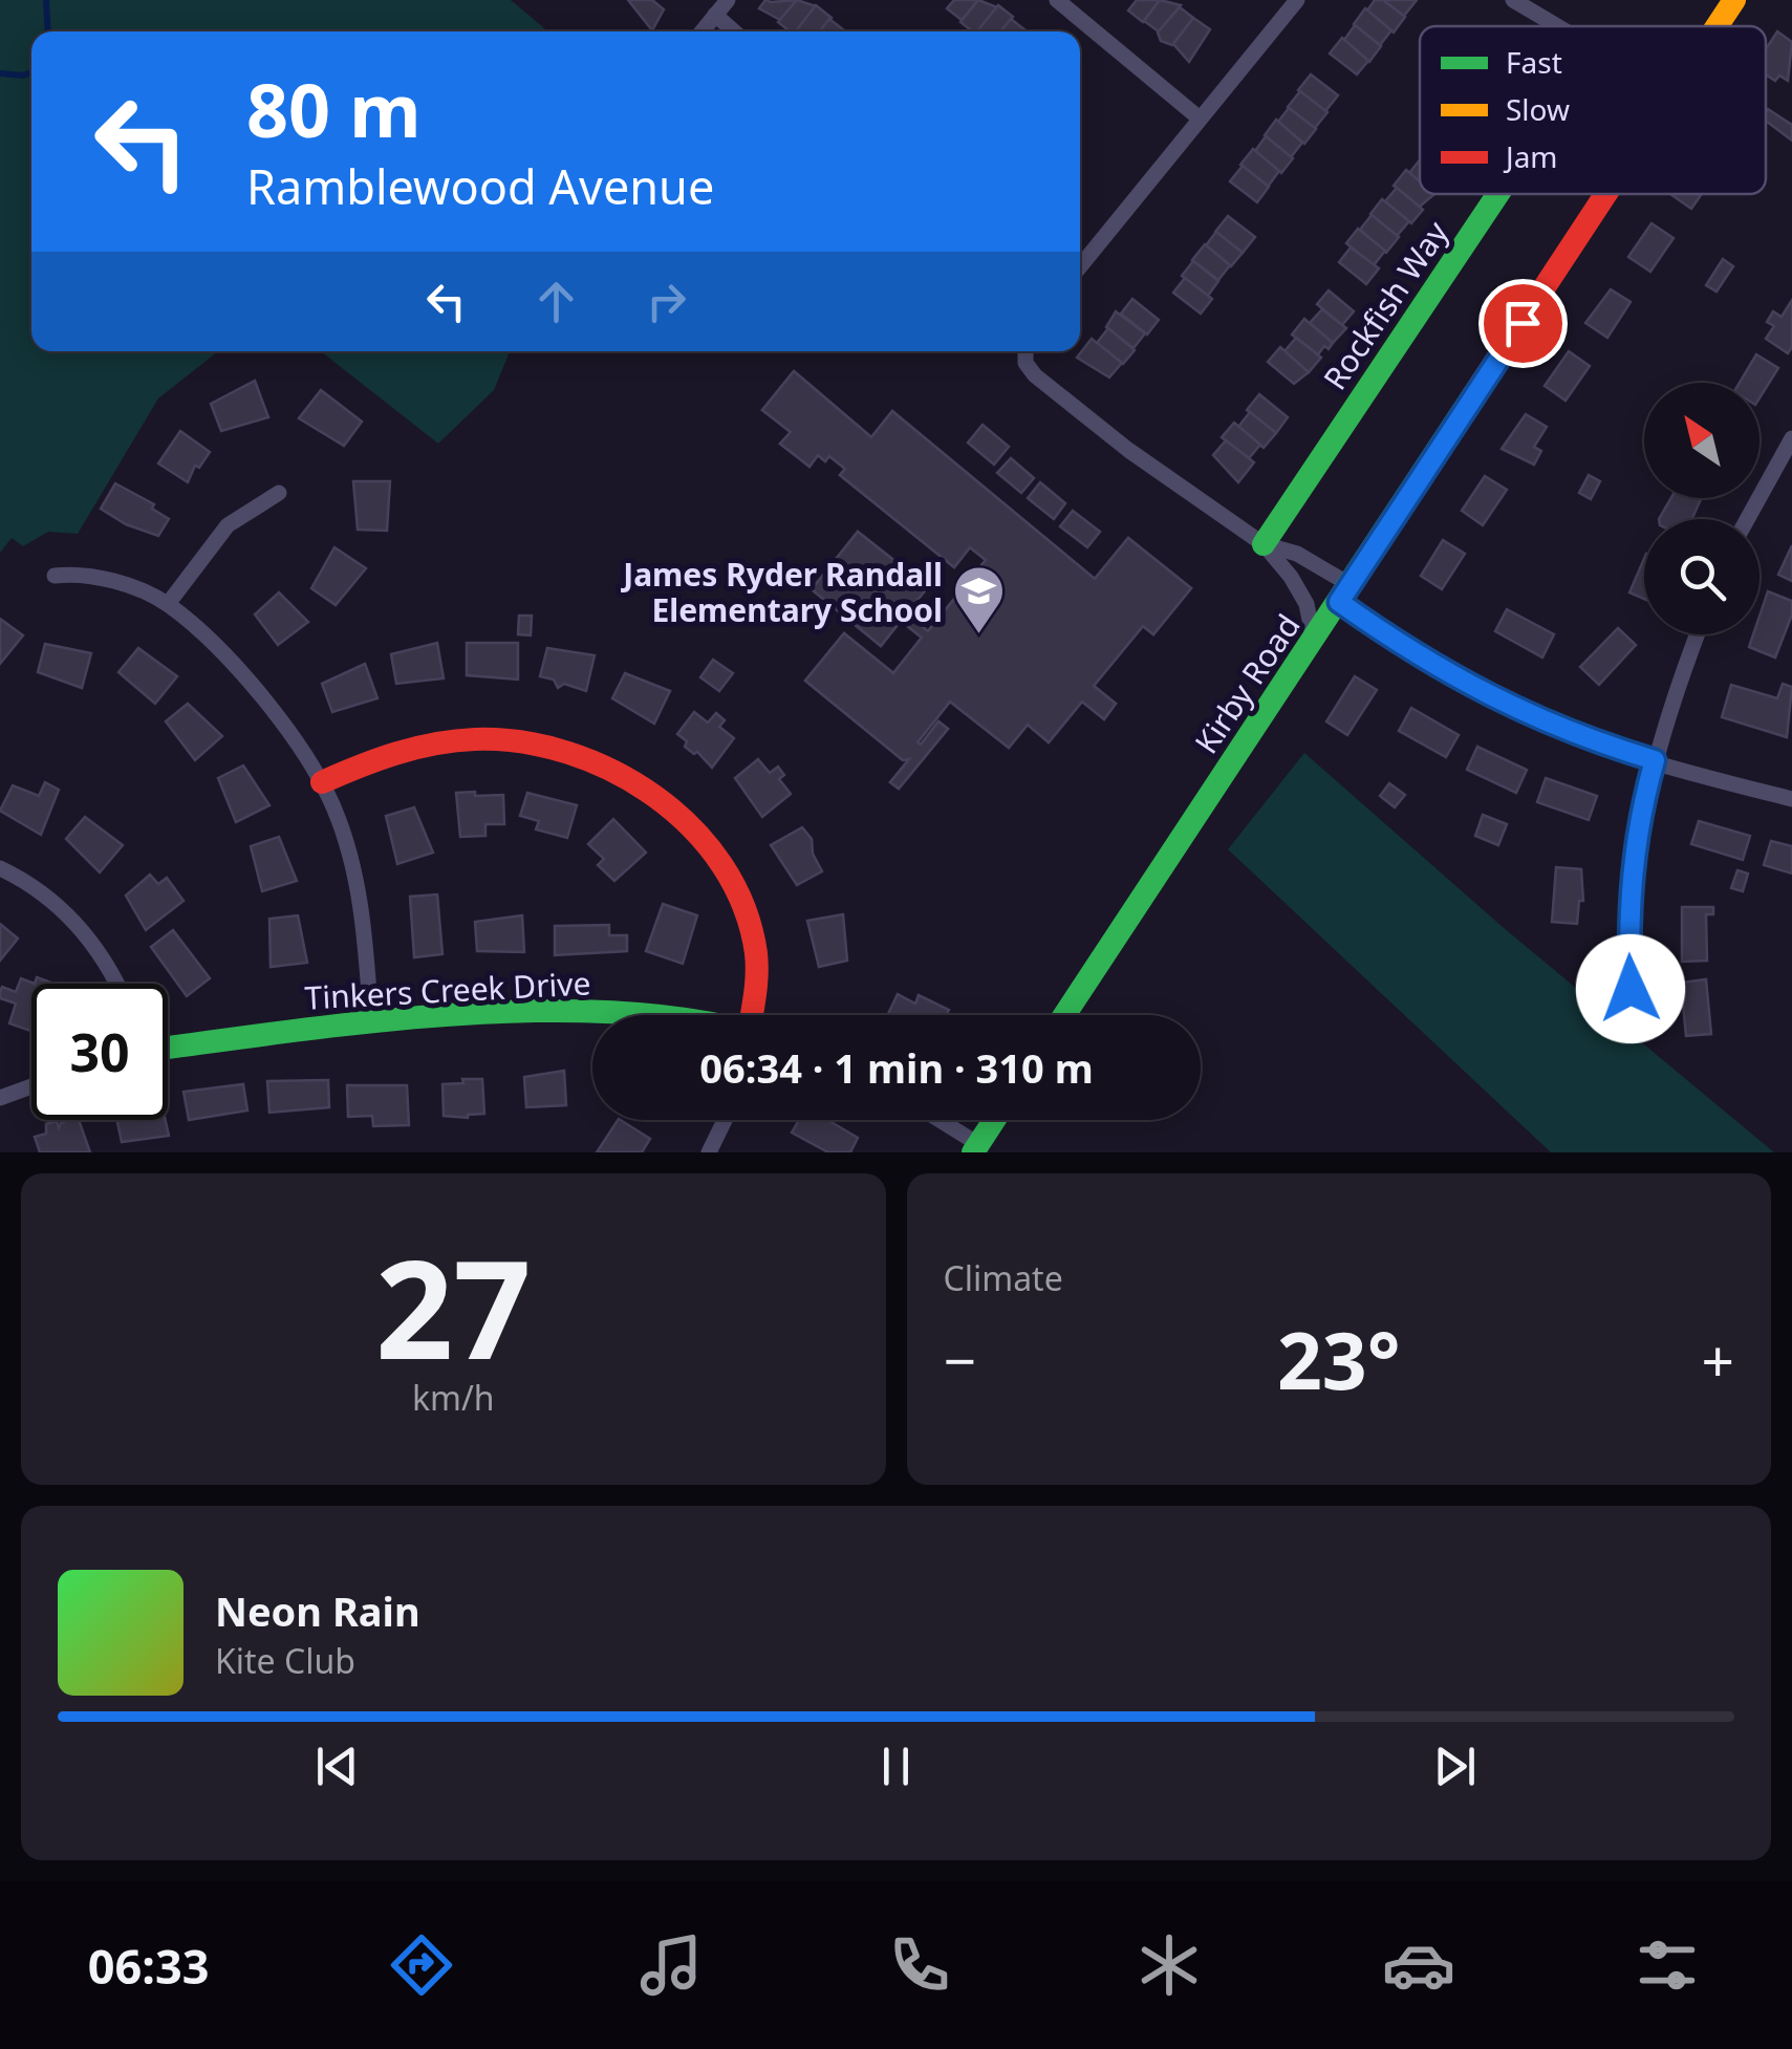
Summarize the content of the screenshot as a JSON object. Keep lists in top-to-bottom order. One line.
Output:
{"streets":{"street":["Rockfish Way","Kirby Road","Tinkers Creek Drive"]},"places":{"school or university":["James Ryder Randall Elementary School"]},"legend":["Fast","Slow","Jam"],"north":"top left","page":{"turn":["80 m","Ramblewood Avenue"],"limit":"30","trip":"06:34 · 1 min · 310 m","tile":[["27","km/h"],"Climate"],"heat":["−","23°","+"],"song":["Neon Rain","Kite Club"],"tabs":"06:33"}}
